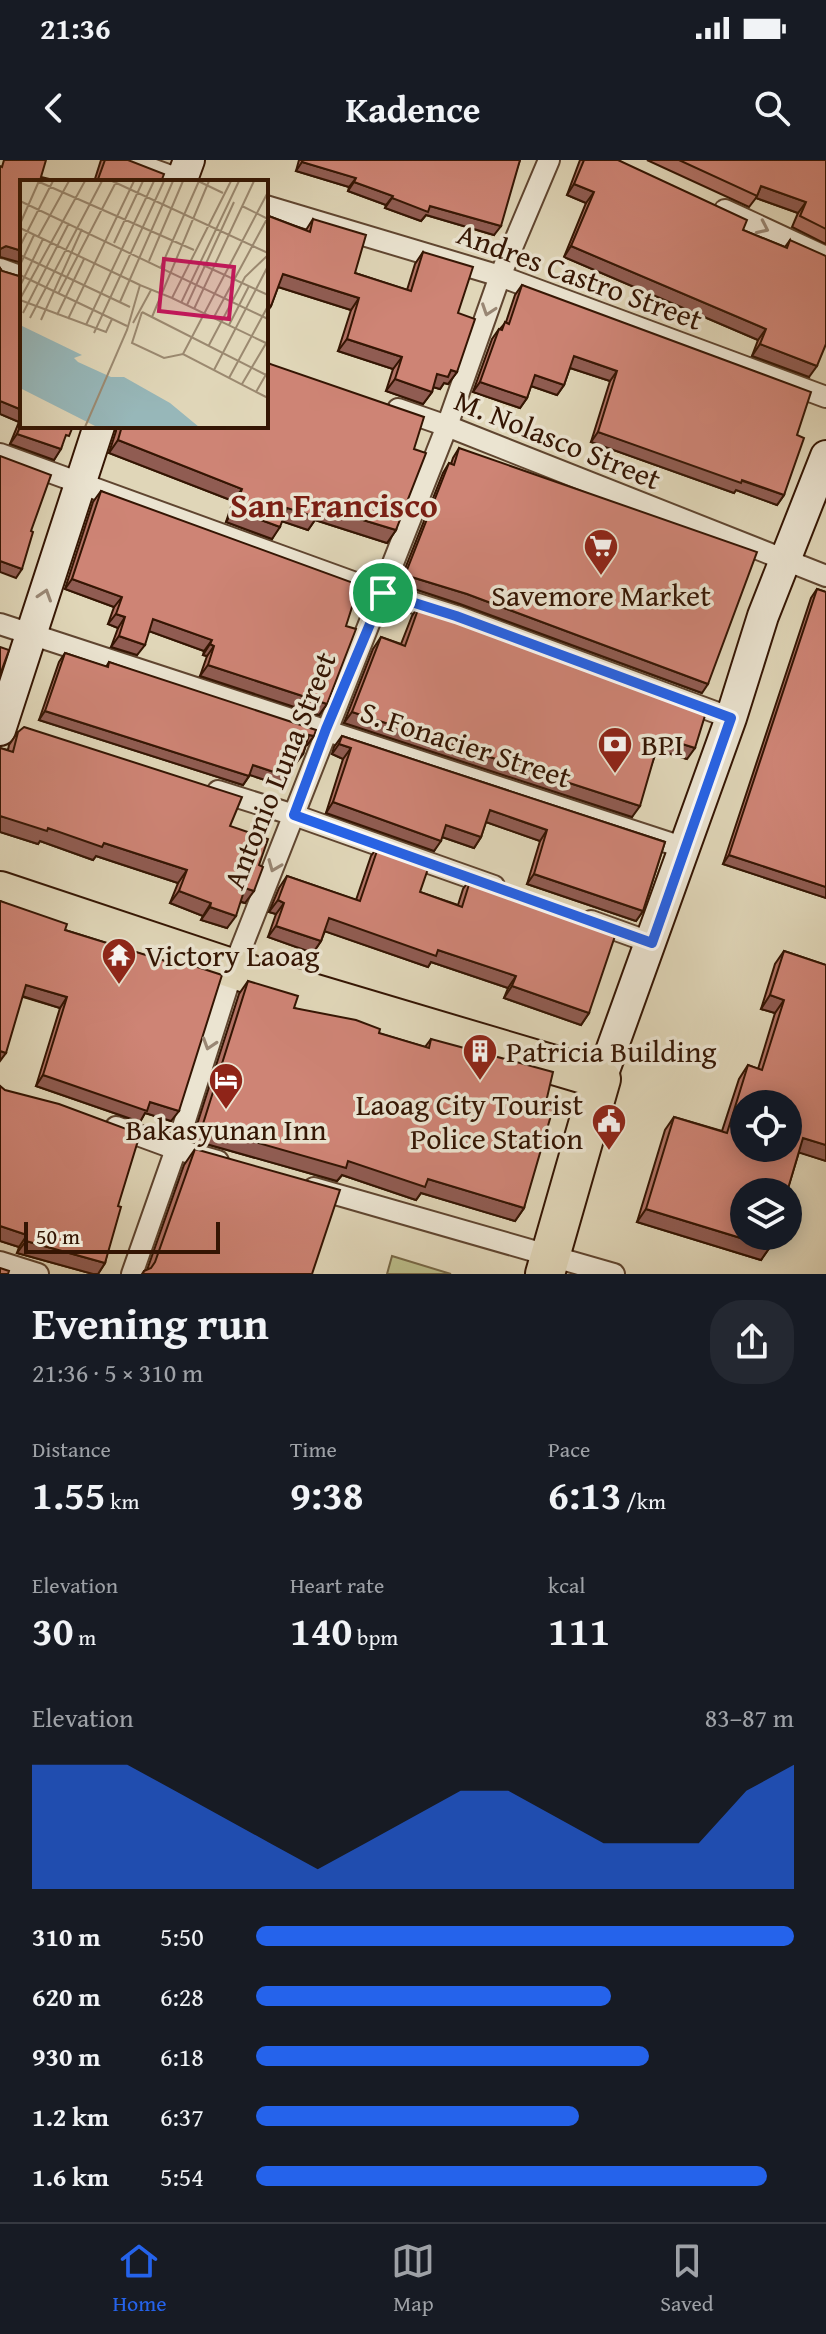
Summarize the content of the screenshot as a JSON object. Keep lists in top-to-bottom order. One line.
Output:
{"streets":{"street":["Andres Castro Street","M. Nolasco Street","S. Fonacier Street","Antonio Luna Street"]},"crossings":[["Andres Castro Street","Antonio Luna Street"],["M. Nolasco Street","Antonio Luna Street"],["S. Fonacier Street","Antonio Luna Street"]],"one_way":["Antonio Luna Street"],"districts":["San Francisco"],"places":{"supermarket":["Savemore Market"],"bank":["BPI"],"temple":["Victory Laoag"],"building":["Patricia Building"],"hotel":["Bakasyunan Inn"],"public building":["Laoag City Tourist Police Station"]},"scale_bar":"50 m","page":{"status":"21:36","header":"Kadence","scale":"50 m","heading":["Evening run","21:36 · 5 × 310 m"],"stats":[["Distance","1.55 km"],["Time","9:38"],["Pace","6:13 /km"],["Elevation","30 m"],["Heart rate","140 bpm"],["kcal","111"]],"chart":["Elevation","83–87 m"],"list":[{"name":"310 m","note":"5:50"},{"name":"620 m","note":"6:28"},{"name":"930 m","note":"6:18"},{"name":"1.2 km","note":"6:37"},{"name":"1.6 km","note":"5:54"}],"tabs":["Home","Map","Saved"]}}
